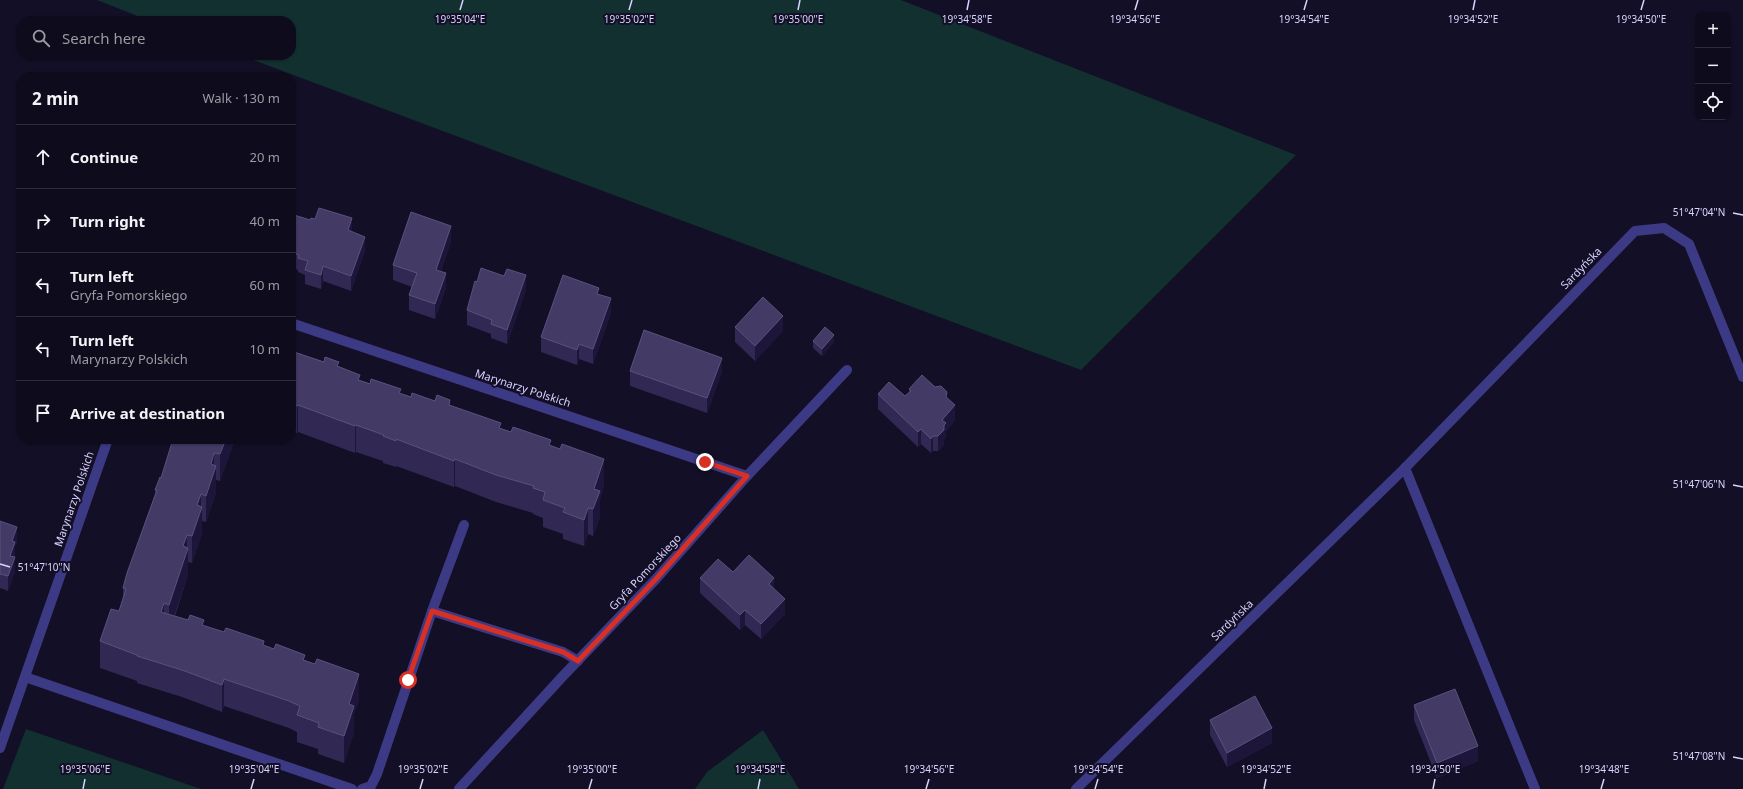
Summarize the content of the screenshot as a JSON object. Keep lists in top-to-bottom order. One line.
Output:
{"streets":{"street":["Sardyńska","Marynarzy Polskich","Gryfa Pomorskiego"]},"crossings":[["Marynarzy Polskich","Gryfa Pomorskiego"]],"page":{"map_buttons":["+","−"],"search":"Search here","heading":["2 min","Walk · 130 m"],"list":[["Continue","20 m"],["Turn right","40 m"],["Turn left","Gryfa Pomorskiego","60 m"],["Turn left","Marynarzy Polskich","10 m"],"Arrive at destination"]},"coordinates":["19°35'04\"E","19°35'02\"E","19°35'00\"E","19°34'58\"E","19°34'56\"E","19°34'54\"E","19°34'52\"E","19°34'50\"E","51°47'04\"N","51°47'06\"N","51°47'10\"N","51°47'08\"N","19°35'06\"E","19°34'48\"E"]}
